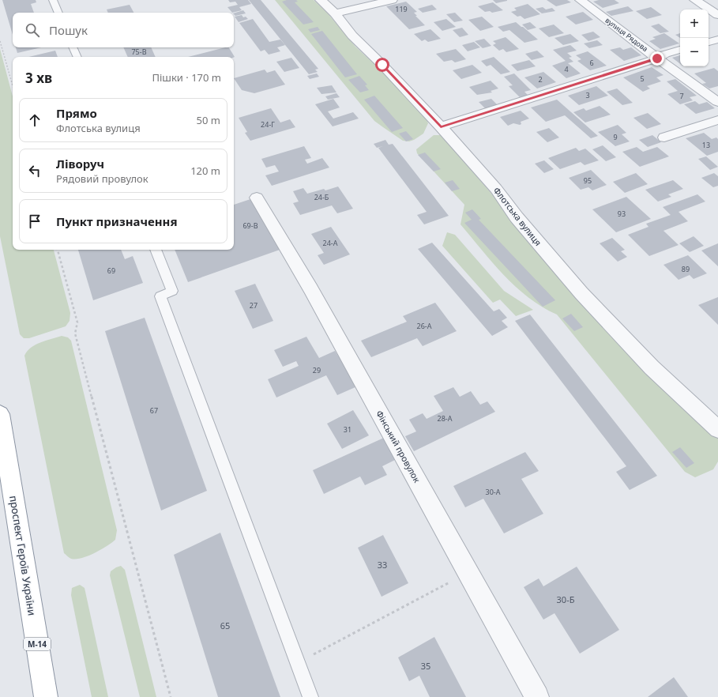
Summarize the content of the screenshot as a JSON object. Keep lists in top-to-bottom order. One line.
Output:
{"streets":{"highway":["проспект Героїв України","М-14"],"street":["вулиця Рядова","Флотська вулиця","Фінський провулок"]},"house_numbers":["119","75-В","6","4","5","2","3","7","24-Г","9","13","95","24-Б","93","69-В","24-А","89","69","27","26-А","29","67","28-А","31","30-А","33","30-Б","65","35"],"page":{"map_buttons":["+","−"],"search":"Пошук","heading":["3 хв","Пішки · 170 m"],"list":[["Прямо","Флотська вулиця","50 m"],["Ліворуч","Рядовий провулок","120 m"],"Пункт призначення"]}}
